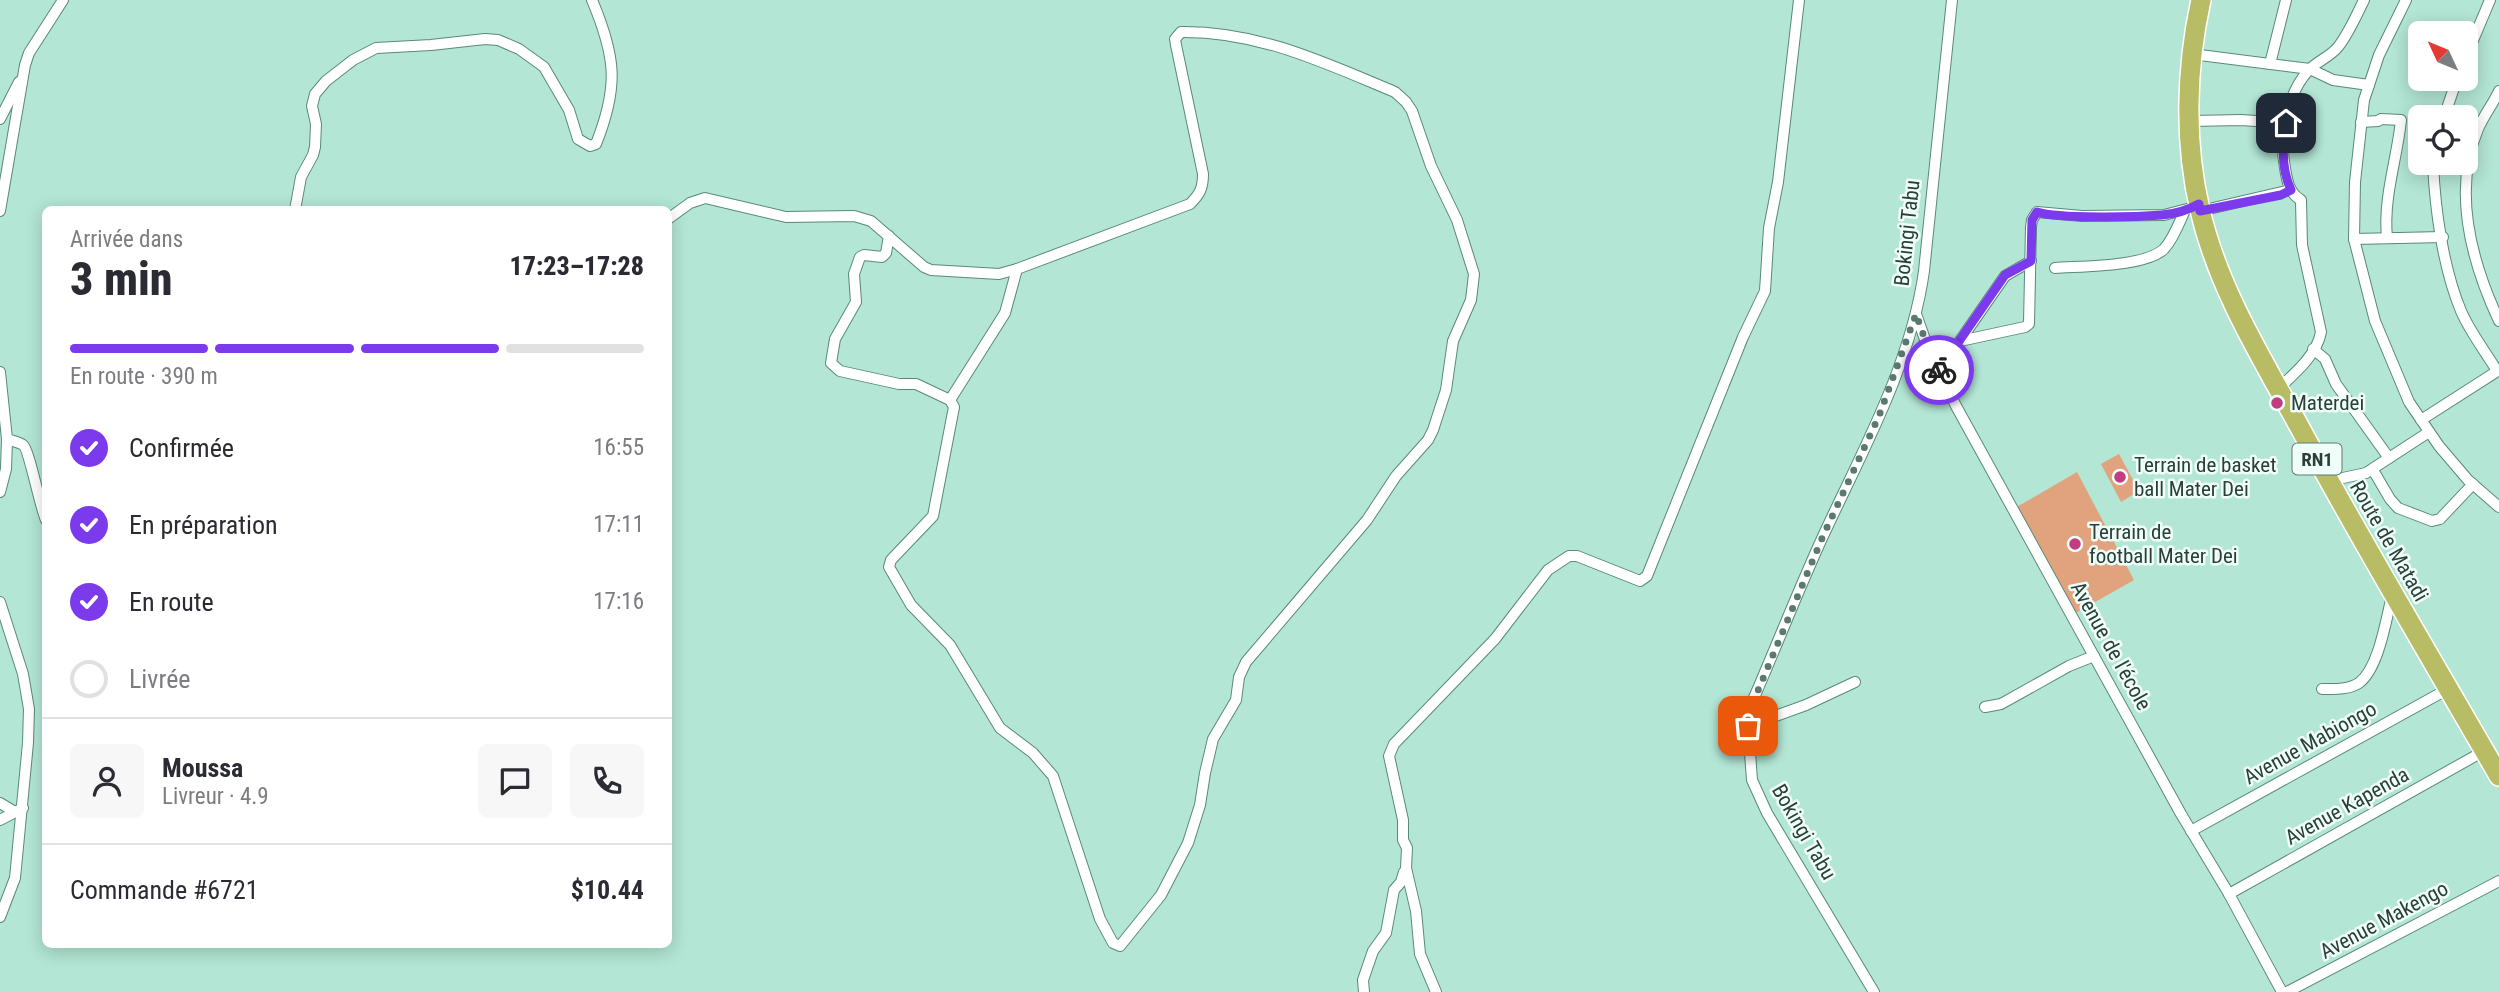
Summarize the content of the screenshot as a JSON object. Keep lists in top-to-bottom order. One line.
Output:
{"streets":{"highway":["RN1","Route de Matadi"],"street":["Bokingi Tabu","Avenue de l'école","Avenue Mabiongo","Avenue Kapenda","Avenue Makengo"]},"crossings":[["Bokingi Tabu","Avenue de l'école"],["Route de Matadi","Avenue Mabiongo"],["Route de Matadi","Avenue Kapenda"],["Avenue de l'école","Avenue Mabiongo"],["Avenue de l'école","Avenue Kapenda"],["Avenue de l'école","Avenue Makengo"]],"places":["Materdei","Terrain de basket ball Mater Dei","Terrain de football Mater Dei"],"north":"top left","page":{"heading":["3 min","Arrivée dans","17:23–17:28"],"panel":["Moussa","Livreur · 4.9","Commande #6721","$10.44"],"bar":"En route · 390 m","list":[["Confirmée","16:55"],["En préparation","17:11"],["En route","17:16"],"Livrée"]}}
